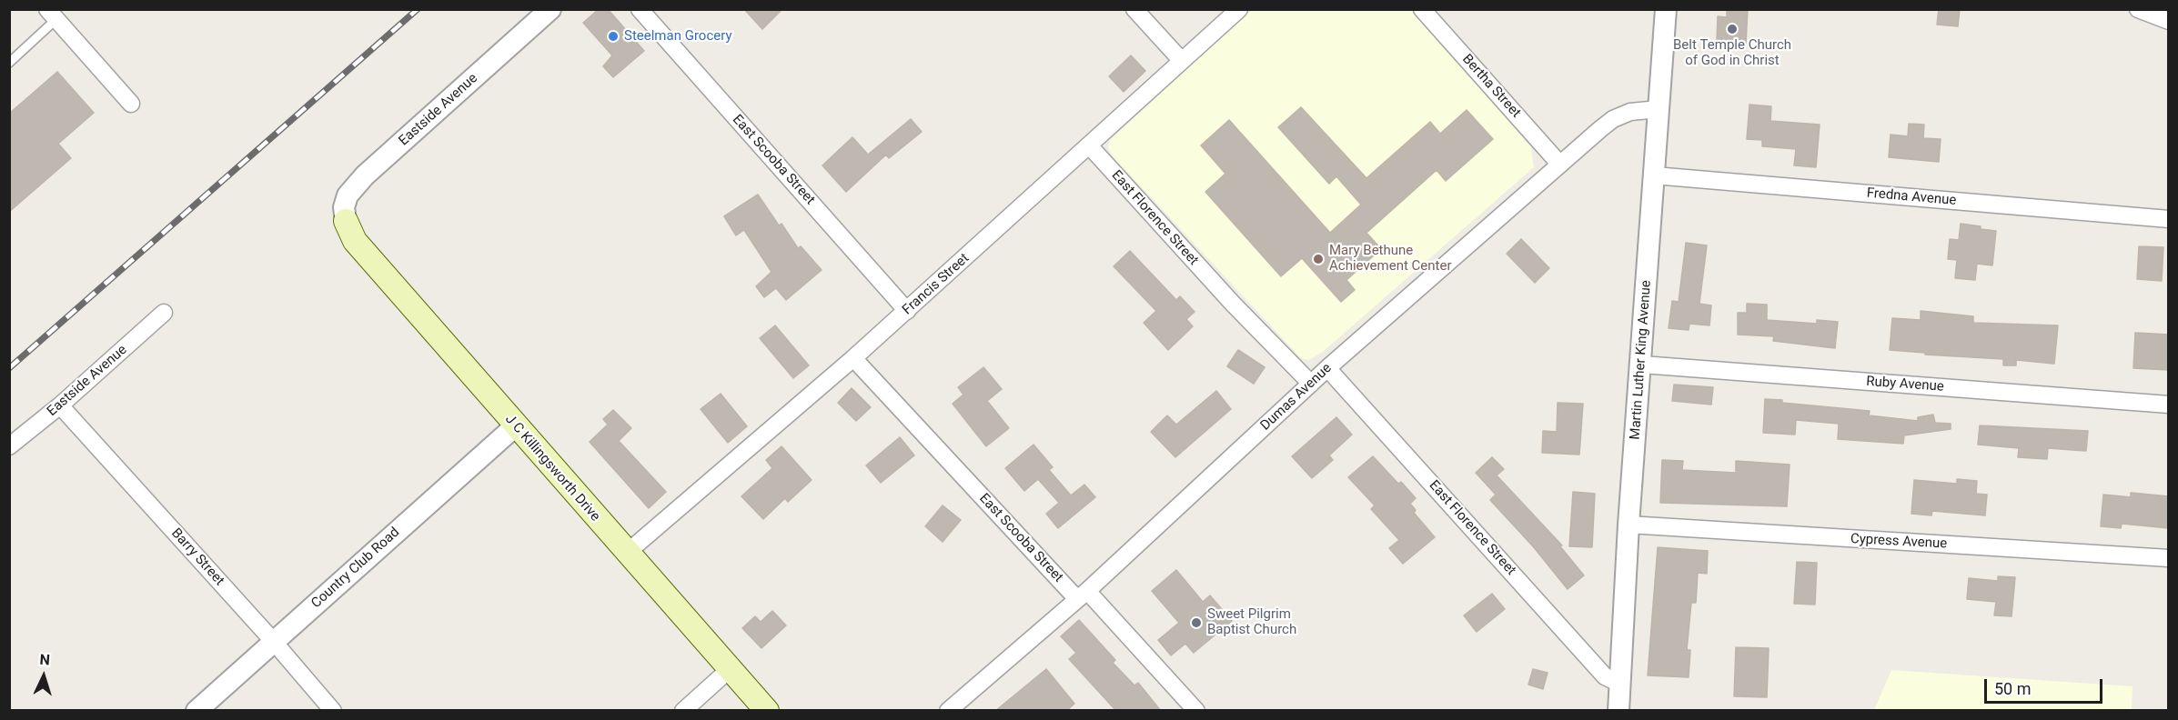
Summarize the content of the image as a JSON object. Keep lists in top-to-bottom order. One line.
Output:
{"streets":{"main road":["J C Killingsworth Drive"],"street":["Bertha Street","Eastside Avenue","East Scooba Street","Fredna Avenue","East Florence Street","Francis Street","Martin Luther King Avenue","Ruby Avenue","Dumas Avenue","Cypress Avenue","Barry Street","Country Club Road"]},"crossings":[["Bertha Street","Dumas Avenue"],["Eastside Avenue","J C Killingsworth Drive"],["Eastside Avenue","Barry Street"],["East Scooba Street","Francis Street"],["East Scooba Street","Dumas Avenue"],["Fredna Avenue","Martin Luther King Avenue"],["East Florence Street","Francis Street"],["East Florence Street","Martin Luther King Avenue"],["East Florence Street","Dumas Avenue"],["Francis Street","J C Killingsworth Drive"],["Martin Luther King Avenue","Ruby Avenue"],["Martin Luther King Avenue","Dumas Avenue"],["Martin Luther King Avenue","Cypress Avenue"],["J C Killingsworth Drive","Country Club Road"],["Barry Street","Country Club Road"]],"places":["Belt Temple Church of God in Christ","Steelman Grocery","Mary Bethune Achievement Center","Sweet Pilgrim Baptist Church"],"scale_bar":"50 m","north":"top"}
